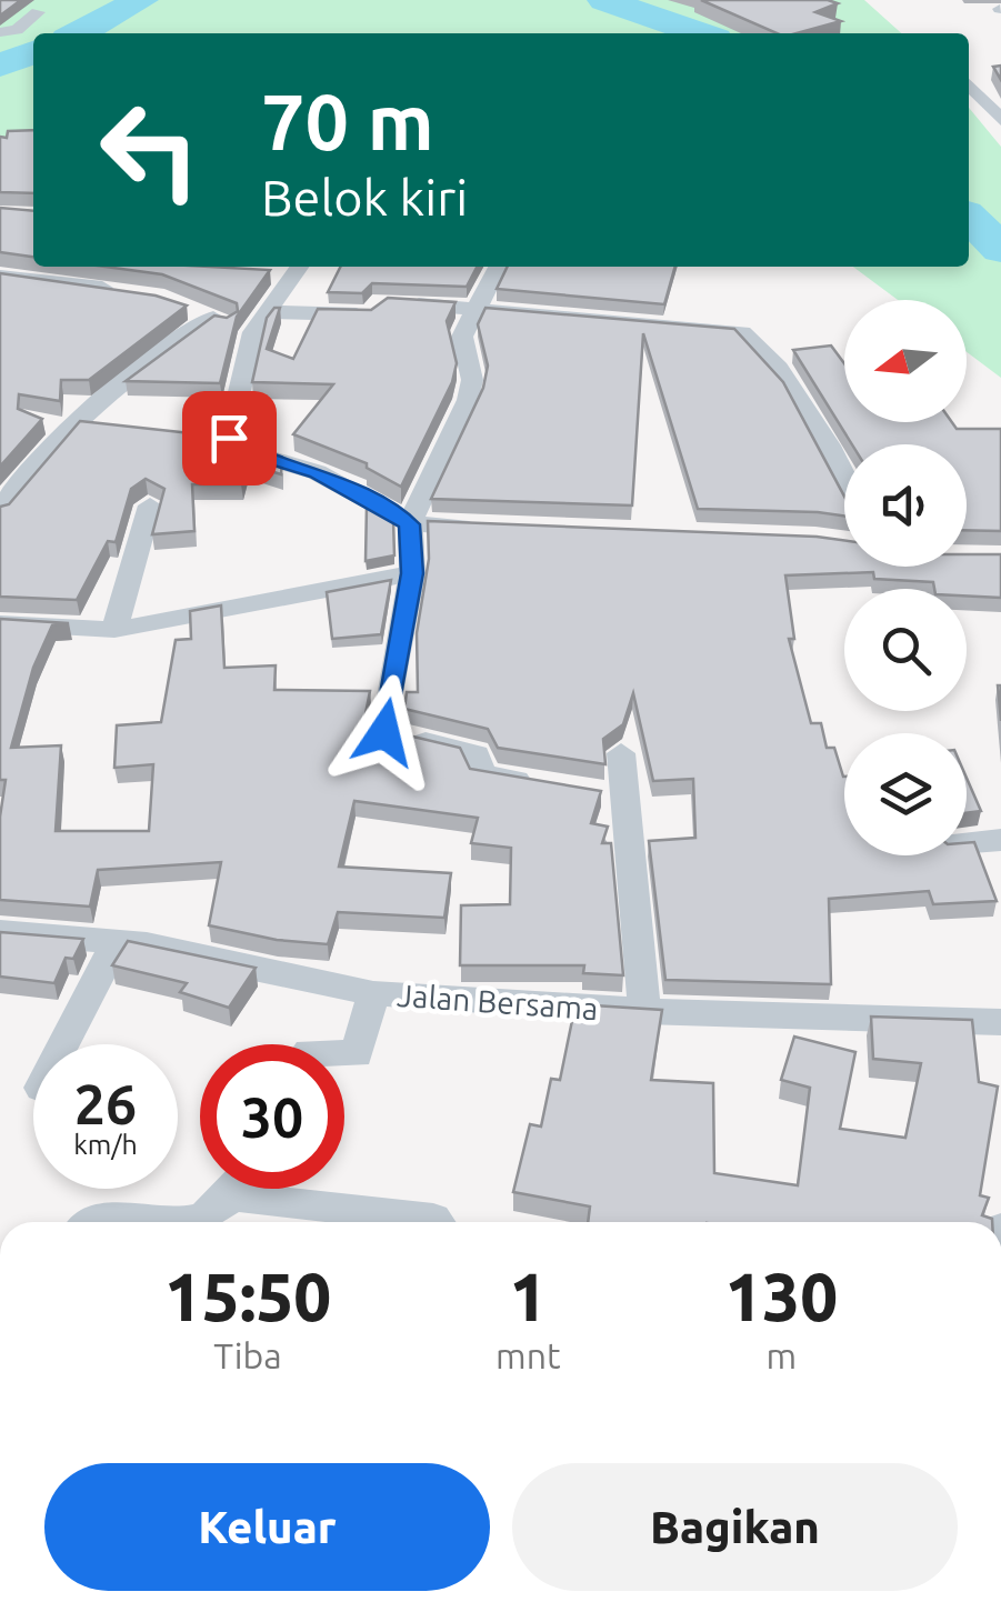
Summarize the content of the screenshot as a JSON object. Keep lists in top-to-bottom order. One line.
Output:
{"streets":{"street":["Jalan Bersama"]},"north":"left","page":{"turn":["70 m","Belok kiri"],"speed":"26 km/h","limit":"30","eta":["15:50","Tiba","1","mnt","130","m"],"buttons":["Keluar","Bagikan"]}}
